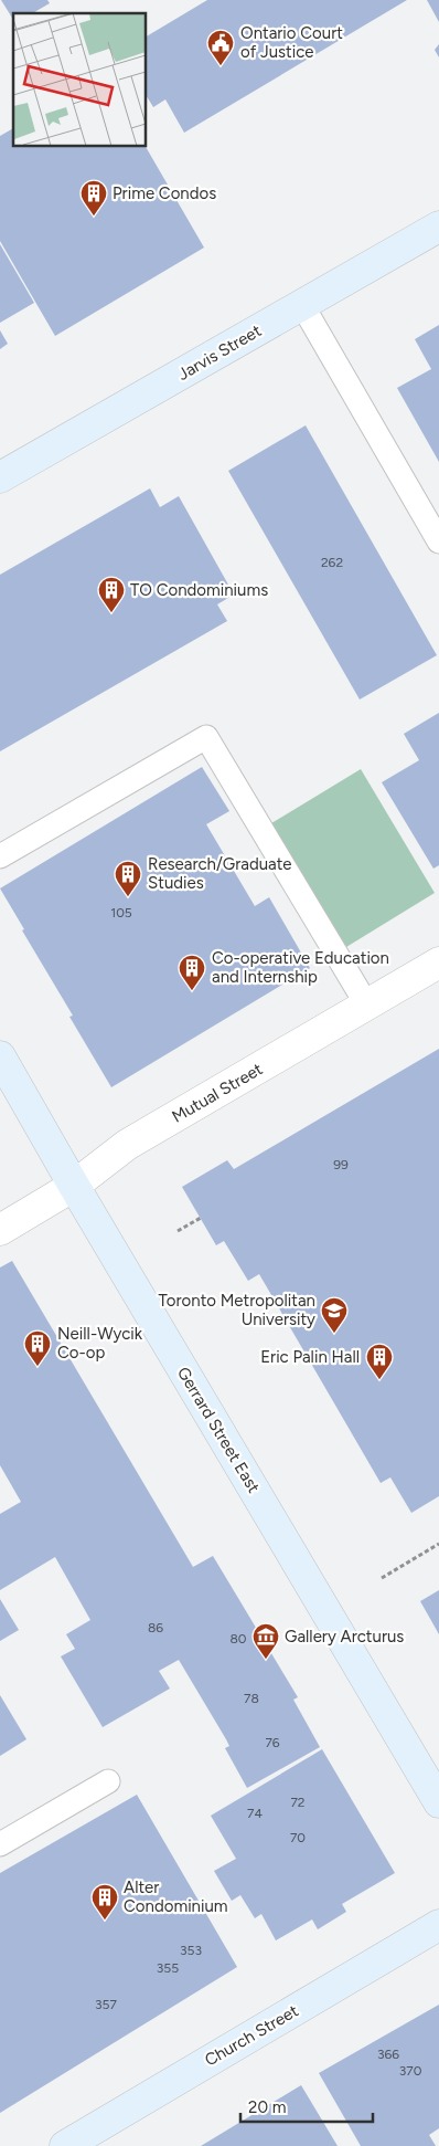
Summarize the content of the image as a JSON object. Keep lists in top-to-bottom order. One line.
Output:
{"streets":{"main road":["Jarvis Street","Gerrard Street East","Church Street"],"street":["Mutual Street"]},"crossings":[["Mutual Street","Gerrard Street East"]],"places":{"public building":["Ontario Court of Justice"],"building":["Prime Condos","TO Condominiums","Research/Graduate Studies","Co-operative Education and Internship","Neill-Wycik Co-op","Eric Palin Hall","Alter Condominium"],"school or university":["Toronto Metropolitan University"],"museum":["Gallery Arcturus"]},"house_numbers":["262","105","99","86","80","78","76","72","74","70","353","355","357","366","370"],"scale_bar":"20 m"}
